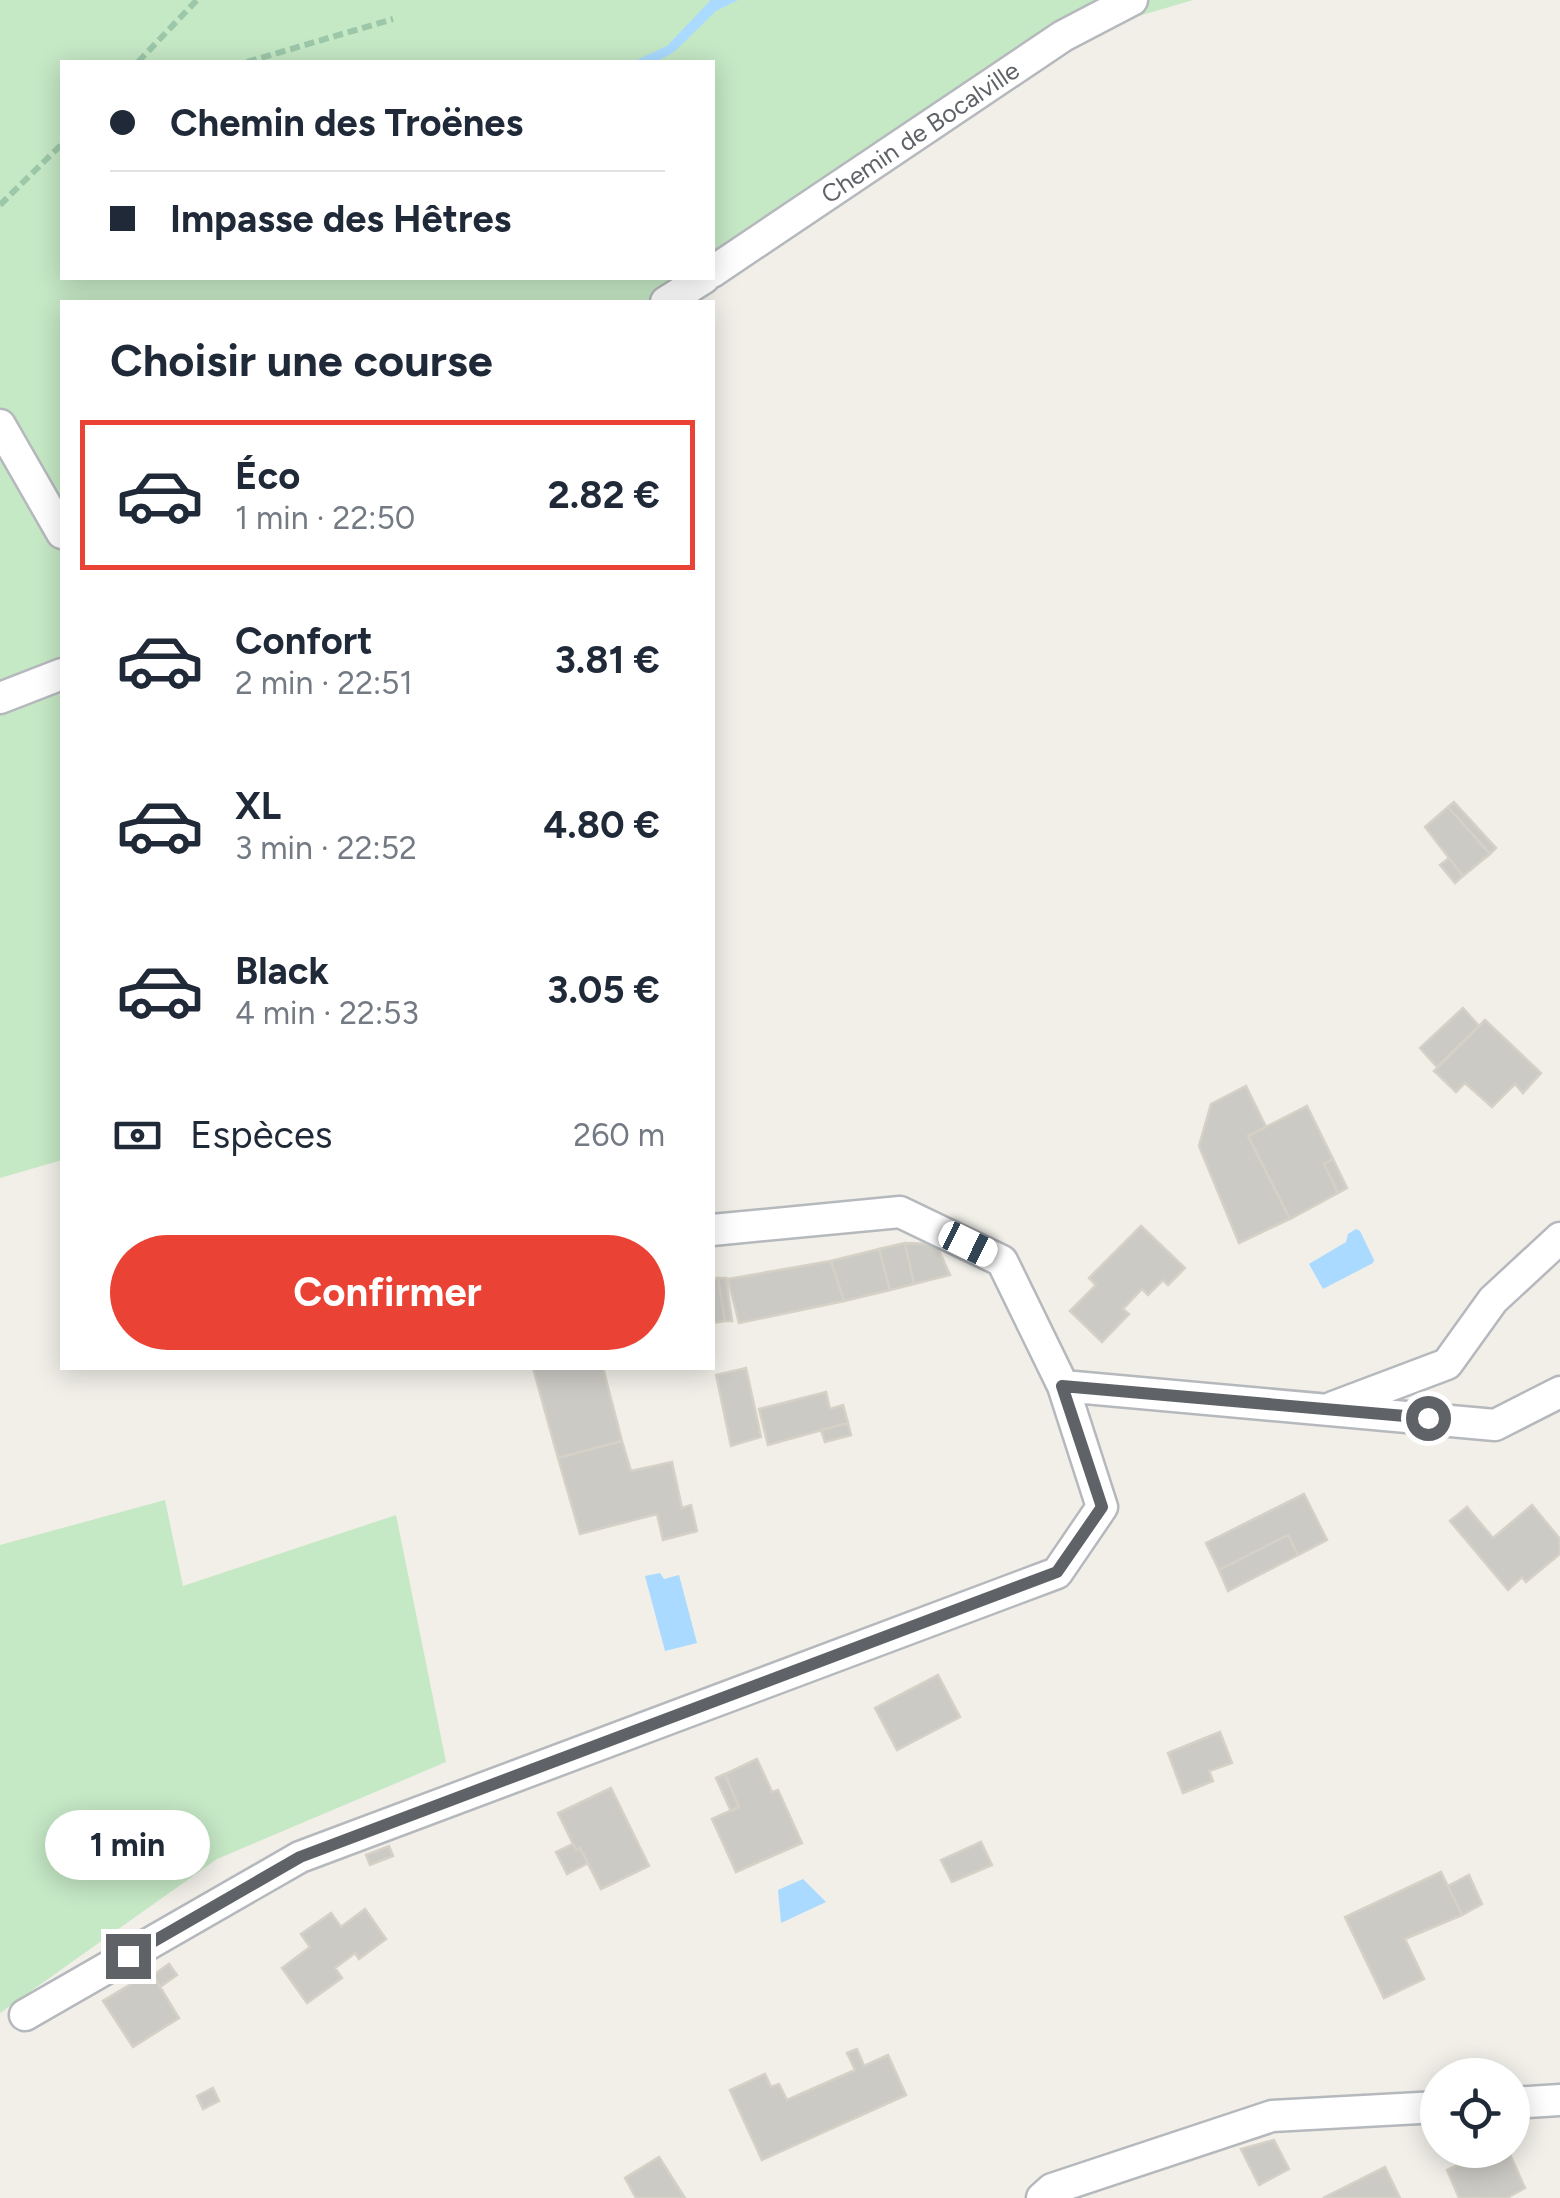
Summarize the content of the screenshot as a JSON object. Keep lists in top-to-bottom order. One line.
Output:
{"streets":{"street":["Chemin de Bocalville"]},"page":{"banner":["Chemin des Troënes","Impasse des Hêtres"],"heading":"Choisir une course","list":[{"name":"Éco","note":"1 min · 22:50","value":"2.82 €"},{"name":"Confort","note":"2 min · 22:51","value":"3.81 €"},{"name":"XL","note":"3 min · 22:52","value":"4.80 €"},{"name":"Black","note":"4 min · 22:53","value":"3.05 €"}],"pay":["Espèces","260 m"],"buttons":"Confirmer","bubble":"1 min"}}
